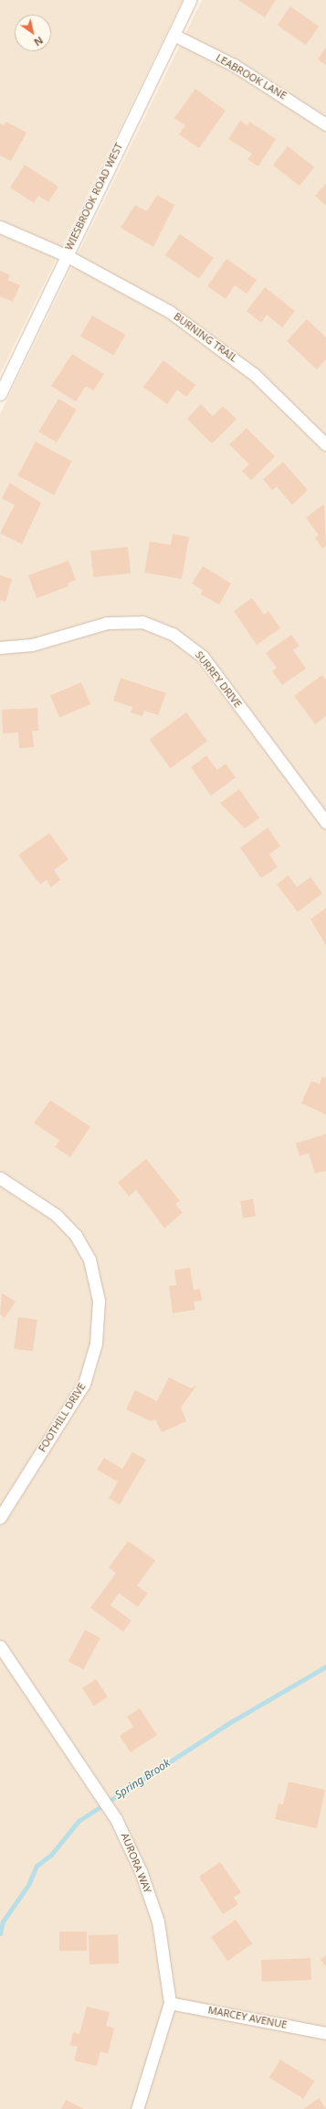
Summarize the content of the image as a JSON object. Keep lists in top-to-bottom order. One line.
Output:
{"streets":{"street":["LEABROOK LANE","WIESBROOK ROAD WEST","BURNING TRAIL","SURREY DRIVE","FOOTHILL DRIVE","AURORA WAY","MARCEY AVENUE"]},"crossings":[["LEABROOK LANE","WIESBROOK ROAD WEST"],["WIESBROOK ROAD WEST","BURNING TRAIL"],["AURORA WAY","MARCEY AVENUE"]],"water":["Spring Brook"],"north":"bottom right"}
